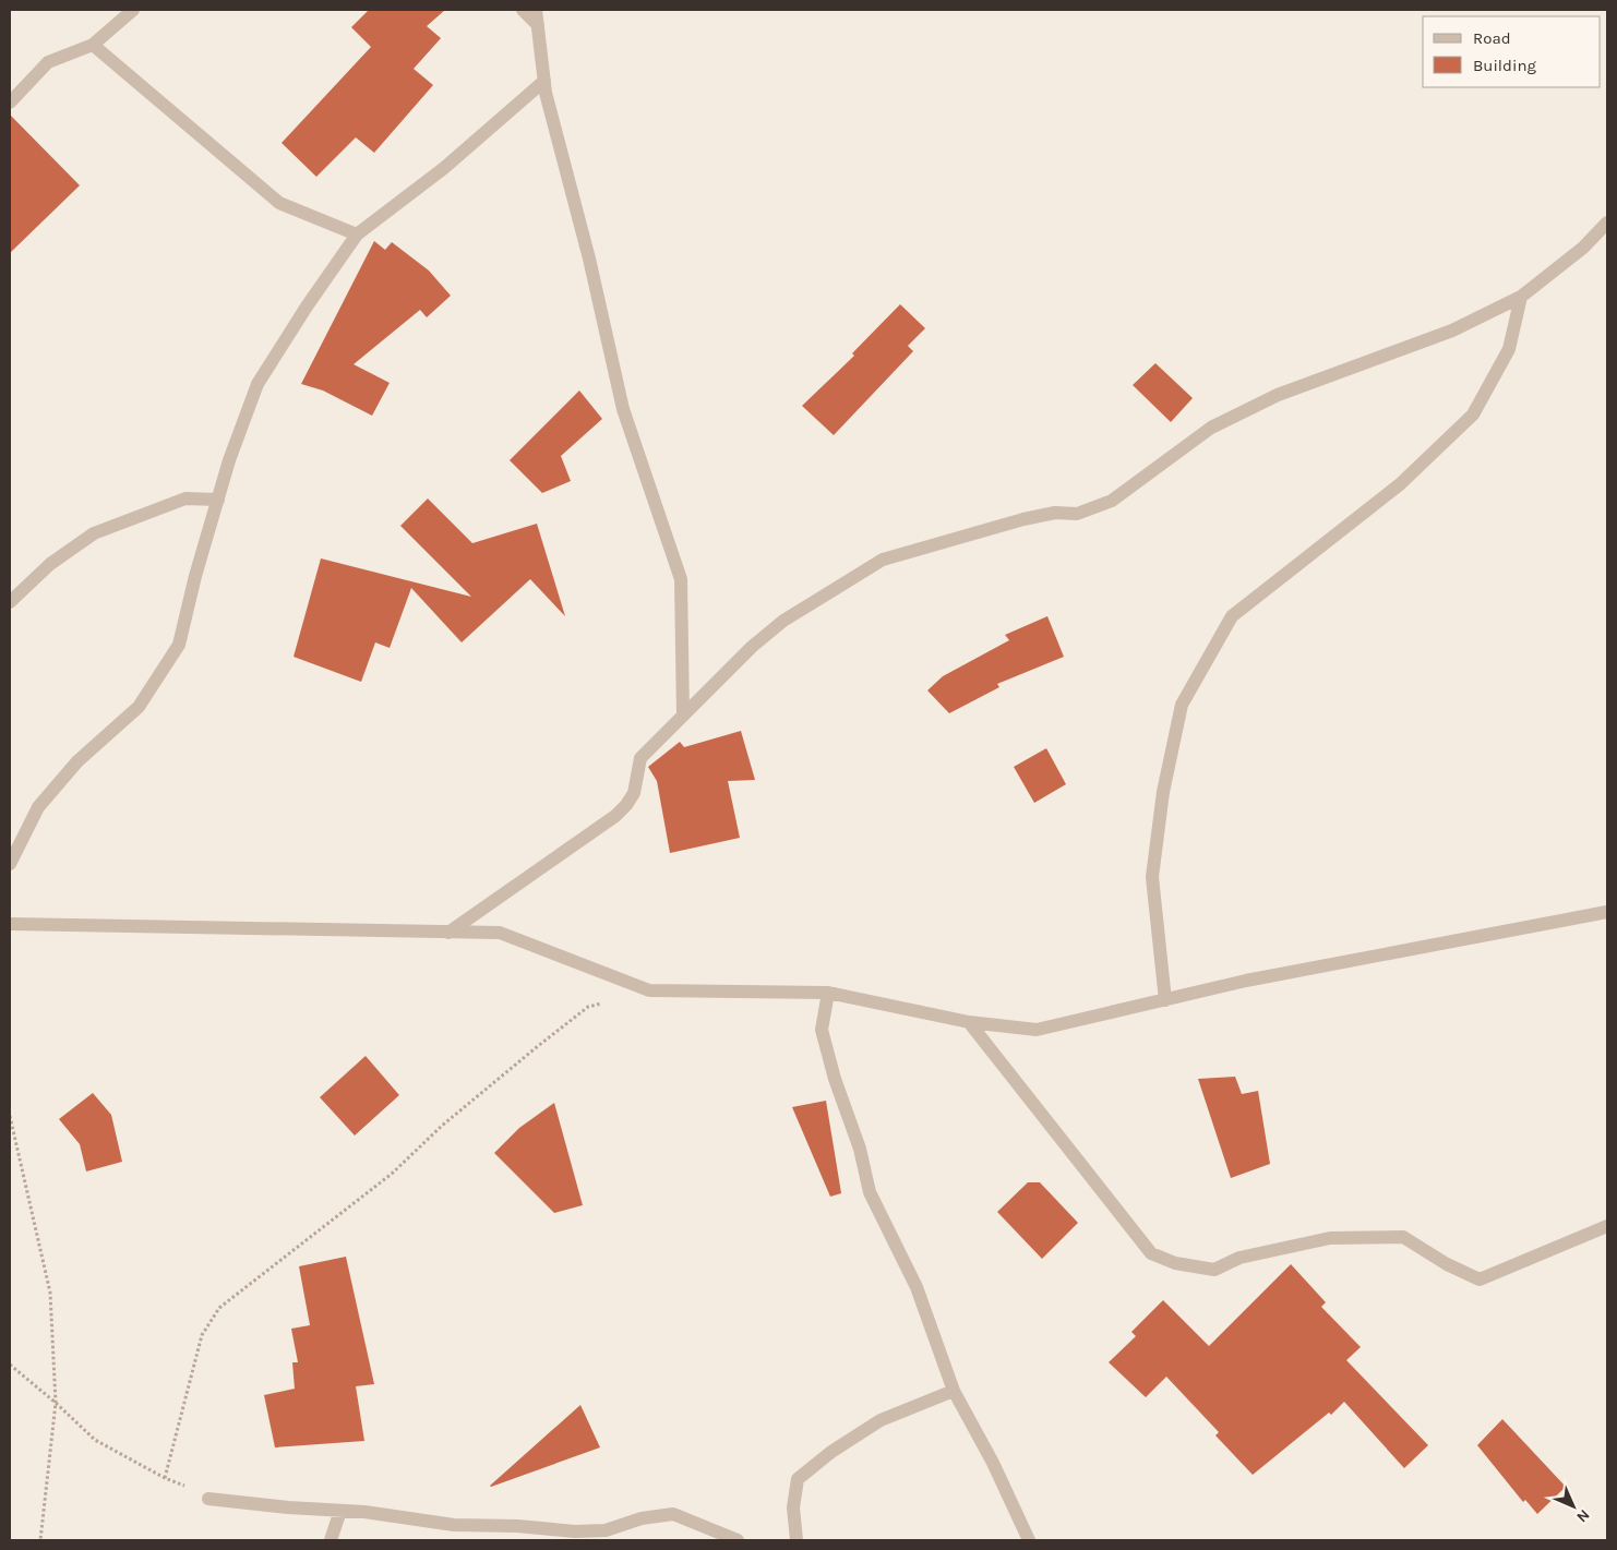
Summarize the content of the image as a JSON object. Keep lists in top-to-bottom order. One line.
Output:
{"legend":["Road","Building"],"north":"bottom right"}
